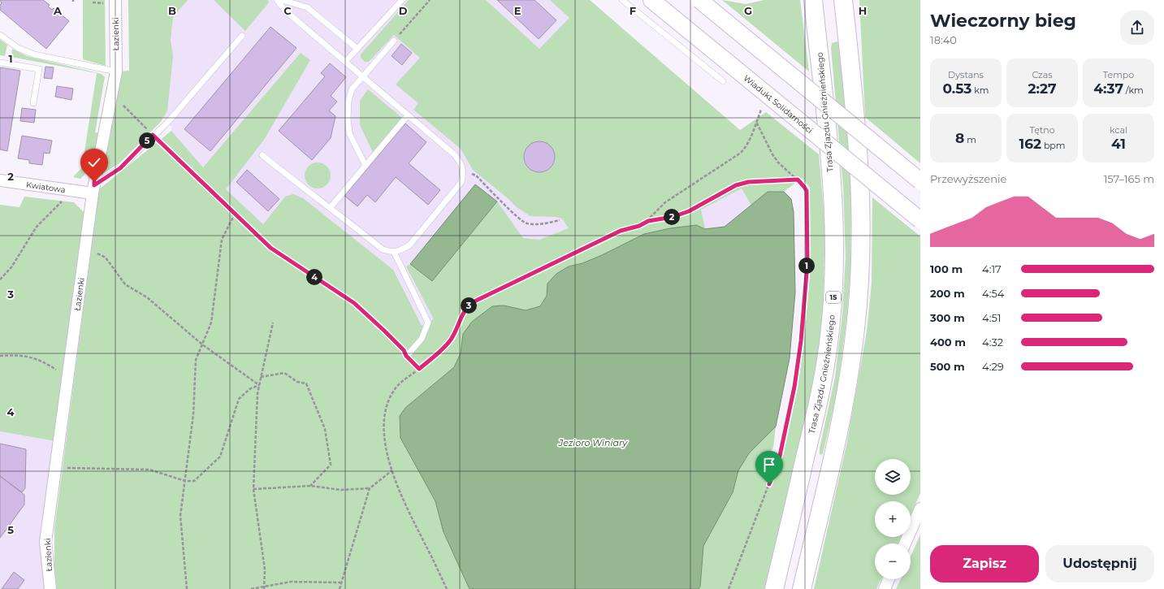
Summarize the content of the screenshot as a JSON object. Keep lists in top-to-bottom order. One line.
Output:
{"streets":{"main road":["Trasa Zjazdu Gnieźnieńskiego","15"],"street":["Łazienki","Wiadukt Solidarności","Kwiatowa"]},"crossings":[["Łazienki","Kwiatowa"]],"water":["Jezioro Winiary"],"page":{"heading":["Wieczorny bieg","18:40"],"stats":[["Dystans","0.53 km"],["Czas","2:27"],["Tempo","4:37 /km"],["8 m"],["Tętno","162 bpm"],["kcal","41"]],"pins":["5","2","1","4","3"],"chart":["Przewyższenie","157–165 m"],"list":[{"name":"100 m","note":"4:17"},{"name":"200 m","note":"4:54"},{"name":"300 m","note":"4:51"},{"name":"400 m","note":"4:32"},{"name":"500 m","note":"4:29"}],"map_buttons":["+","−"],"buttons":["Zapisz","Udostępnij"]},"grid":{"columns":["A","B","C","D","E","F","G","H"],"rows":["1","2","3","4","5"]}}
